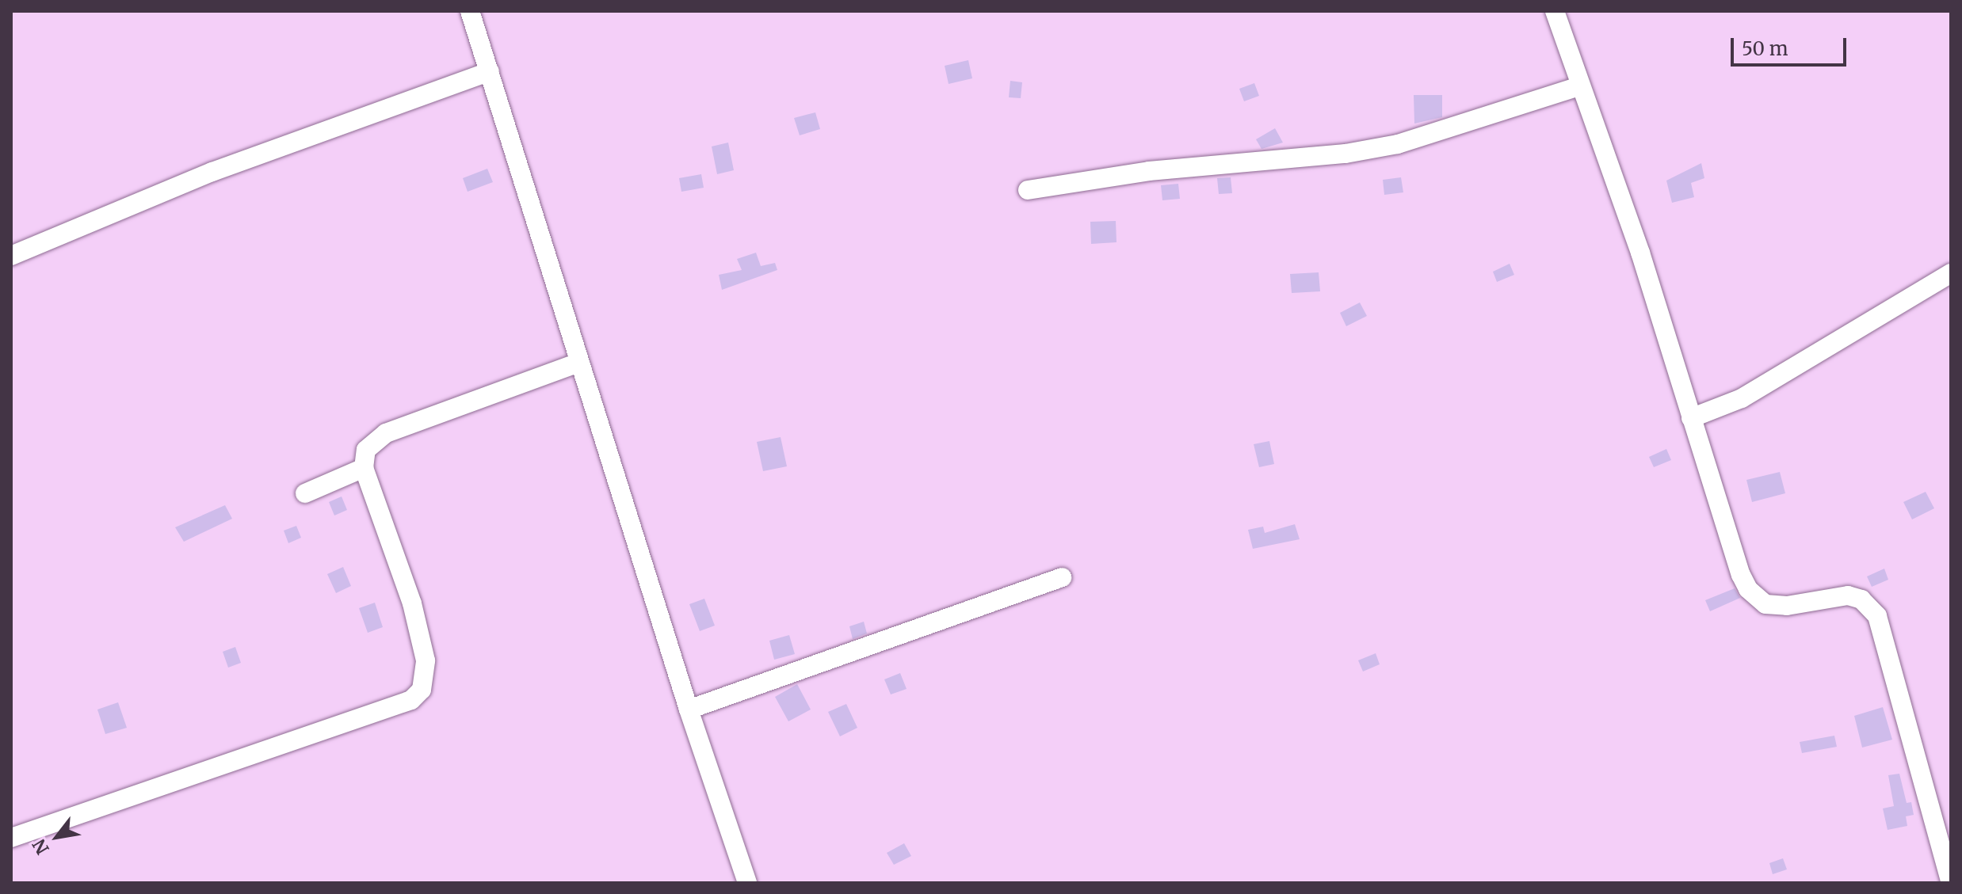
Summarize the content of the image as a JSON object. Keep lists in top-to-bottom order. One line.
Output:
{"scale_bar":"50 m","north":"bottom left"}
